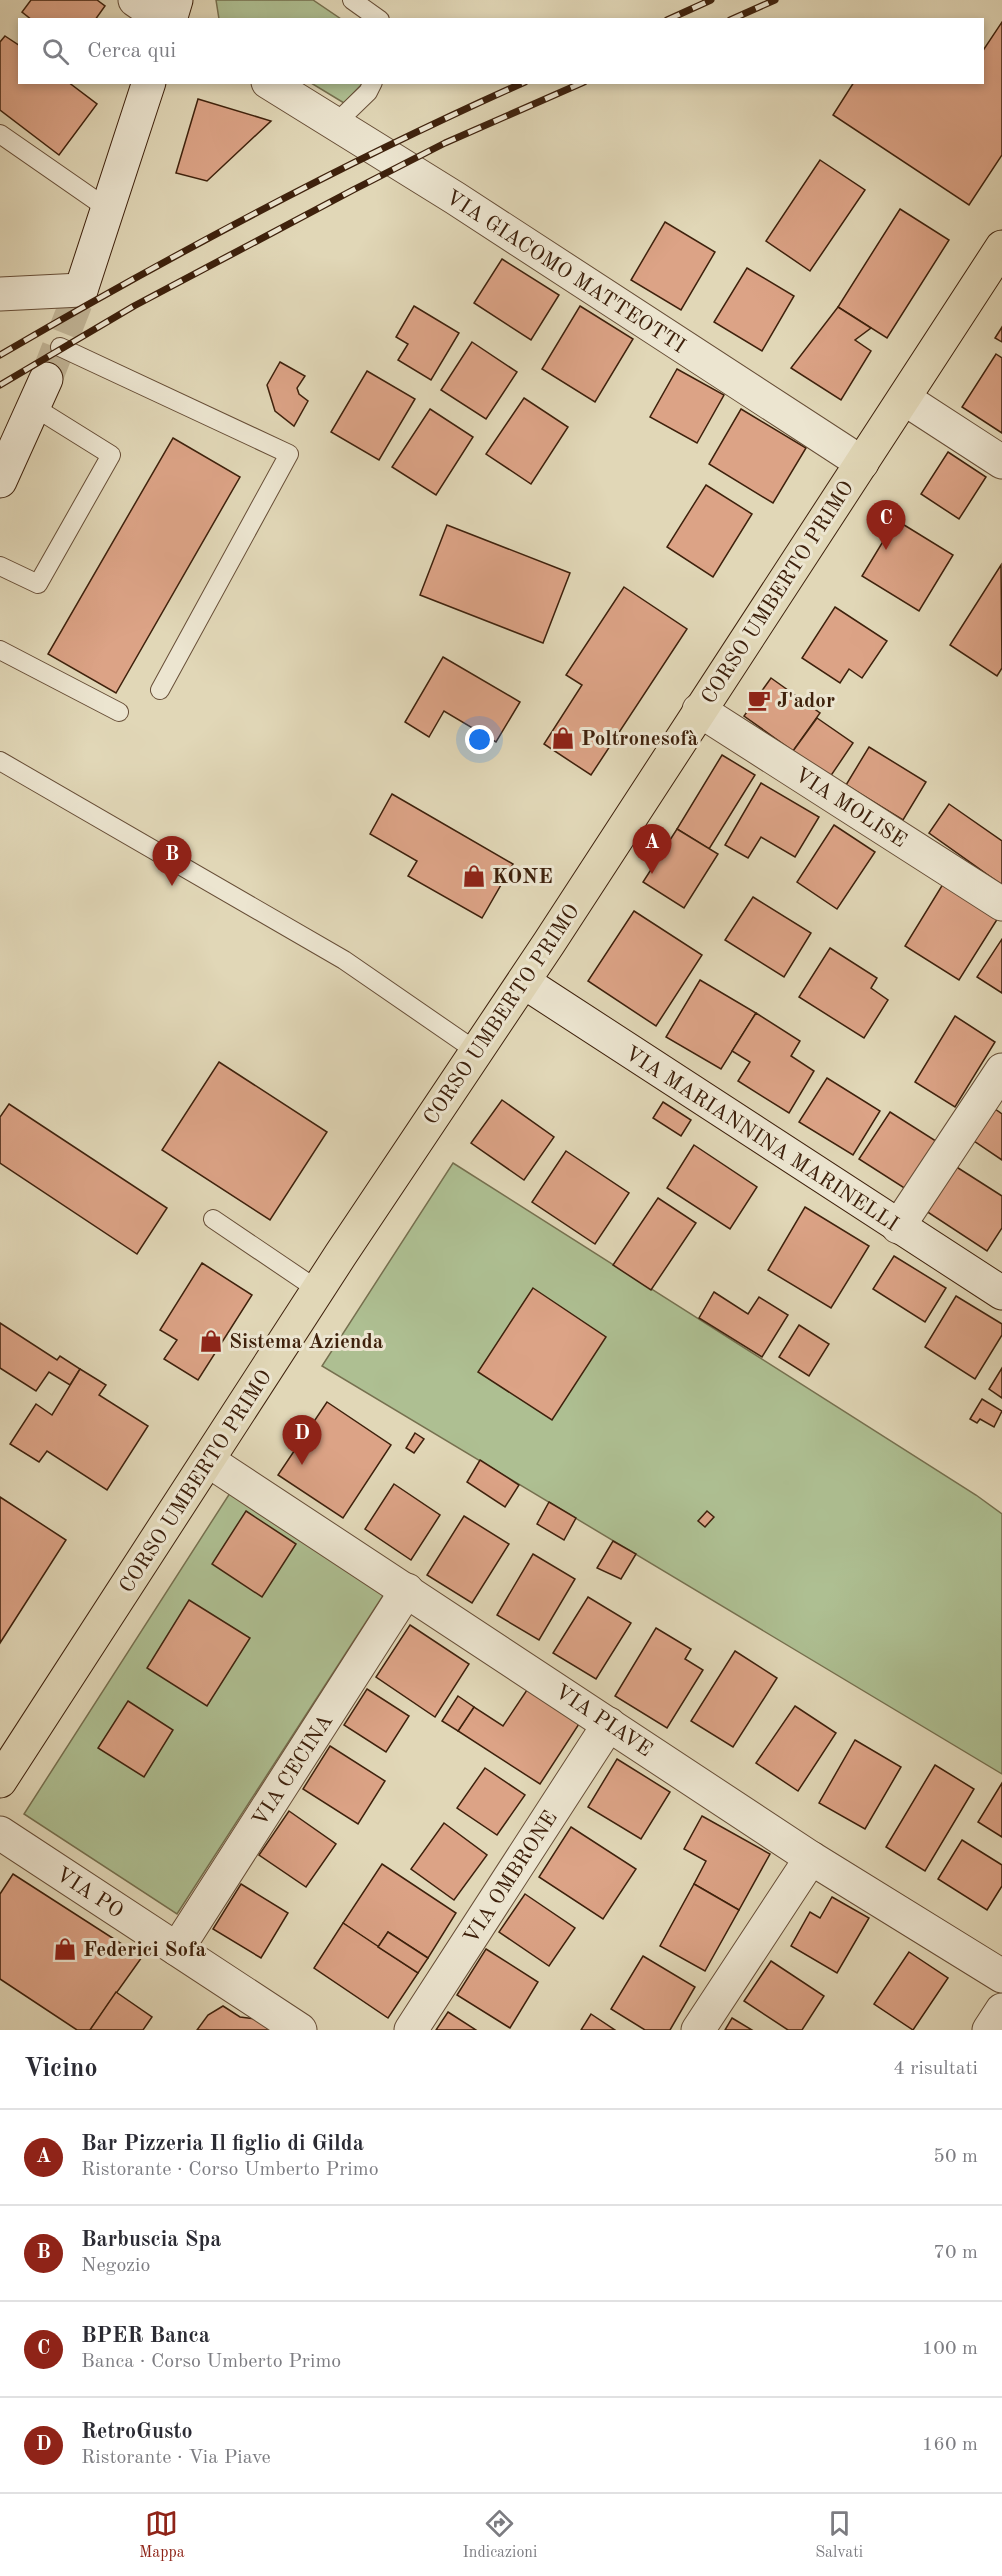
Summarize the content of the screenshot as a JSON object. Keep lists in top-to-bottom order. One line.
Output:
{"streets":{"main road":["CORSO UMBERTO PRIMO"],"street":["VIA GIACOMO MATTEOTTI","VIA MOLISE","VIA MARIANNINA MARINELLI","VIA PIAVE","VIA CECINA","VIA OMBRONE","VIA PO"]},"crossings":[["VIA GIACOMO MATTEOTTI","CORSO UMBERTO PRIMO"],["CORSO UMBERTO PRIMO","VIA MOLISE"],["CORSO UMBERTO PRIMO","VIA MARIANNINA MARINELLI"],["CORSO UMBERTO PRIMO","VIA PIAVE"],["VIA PIAVE","VIA CECINA"],["VIA PIAVE","VIA OMBRONE"],["VIA CECINA","VIA PO"]],"places":{"cafe":["J'ador"],"shop":["Poltronesofà","KONE","Sistema Azienda","Federici Sofa"]},"page":{"search":"Cerca qui","pins":["C","A","B","D"],"heading":["Vicino","4 risultati"],"list":[{"mark":"A","name":"Bar Pizzeria Il figlio di Gilda","note":"Ristorante · Corso Umberto Primo","value":"50 m"},{"mark":"B","name":"Barbuscia Spa","note":"Negozio","value":"70 m"},{"mark":"C","name":"BPER Banca","note":"Banca · Corso Umberto Primo","value":"100 m"},{"mark":"D","name":"RetroGusto","note":"Ristorante · Via Piave","value":"160 m"}],"nav":["Mappa","Indicazioni","Salvati"]}}
